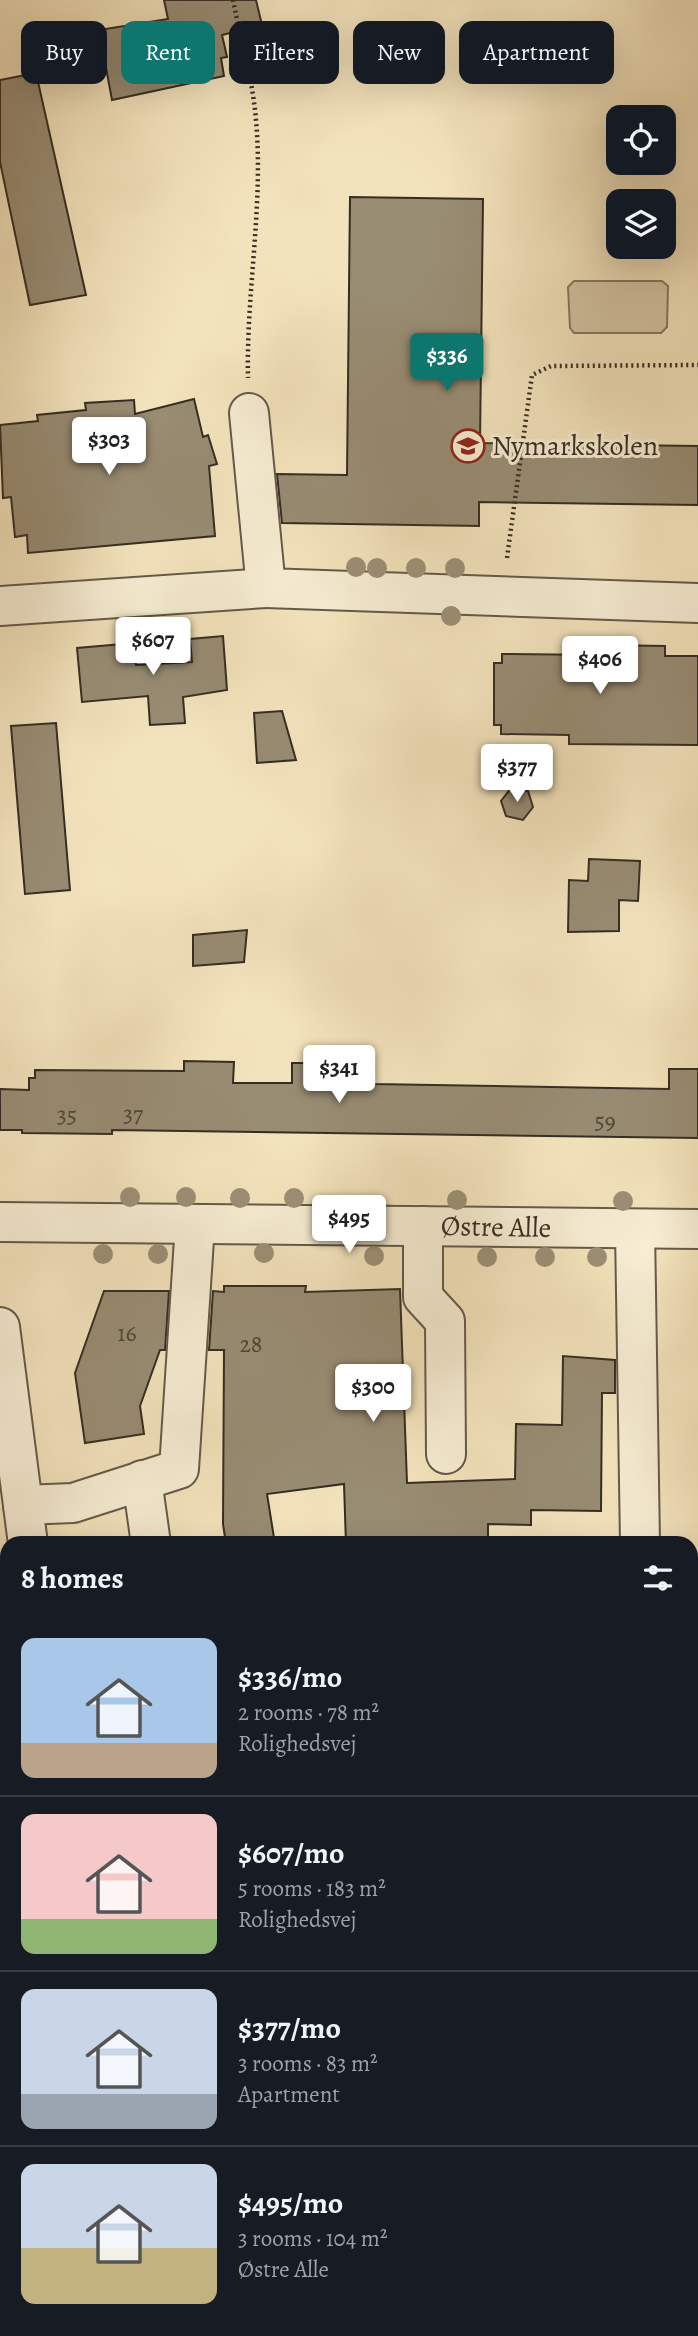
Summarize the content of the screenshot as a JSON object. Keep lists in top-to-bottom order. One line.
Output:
{"streets":{"street":["Østre Alle"]},"places":{"school or university":["Nymarkskolen"]},"house_numbers":["37","35","59","16","28"],"page":{"chip":["Buy","Rent","Filters","New","Apartment"],"price":["$336","$303","$607","$406","$377","$341","$495","$300"],"heading":"8 homes","list":[{"name":"$336/mo","note":"2 rooms · 78 m² · Rolighedsvej"},{"name":"$607/mo","note":"5 rooms · 183 m² · Rolighedsvej"},{"name":"$377/mo","note":"3 rooms · 83 m² · Apartment"},{"name":"$495/mo","note":"3 rooms · 104 m² · Østre Alle"}]}}
